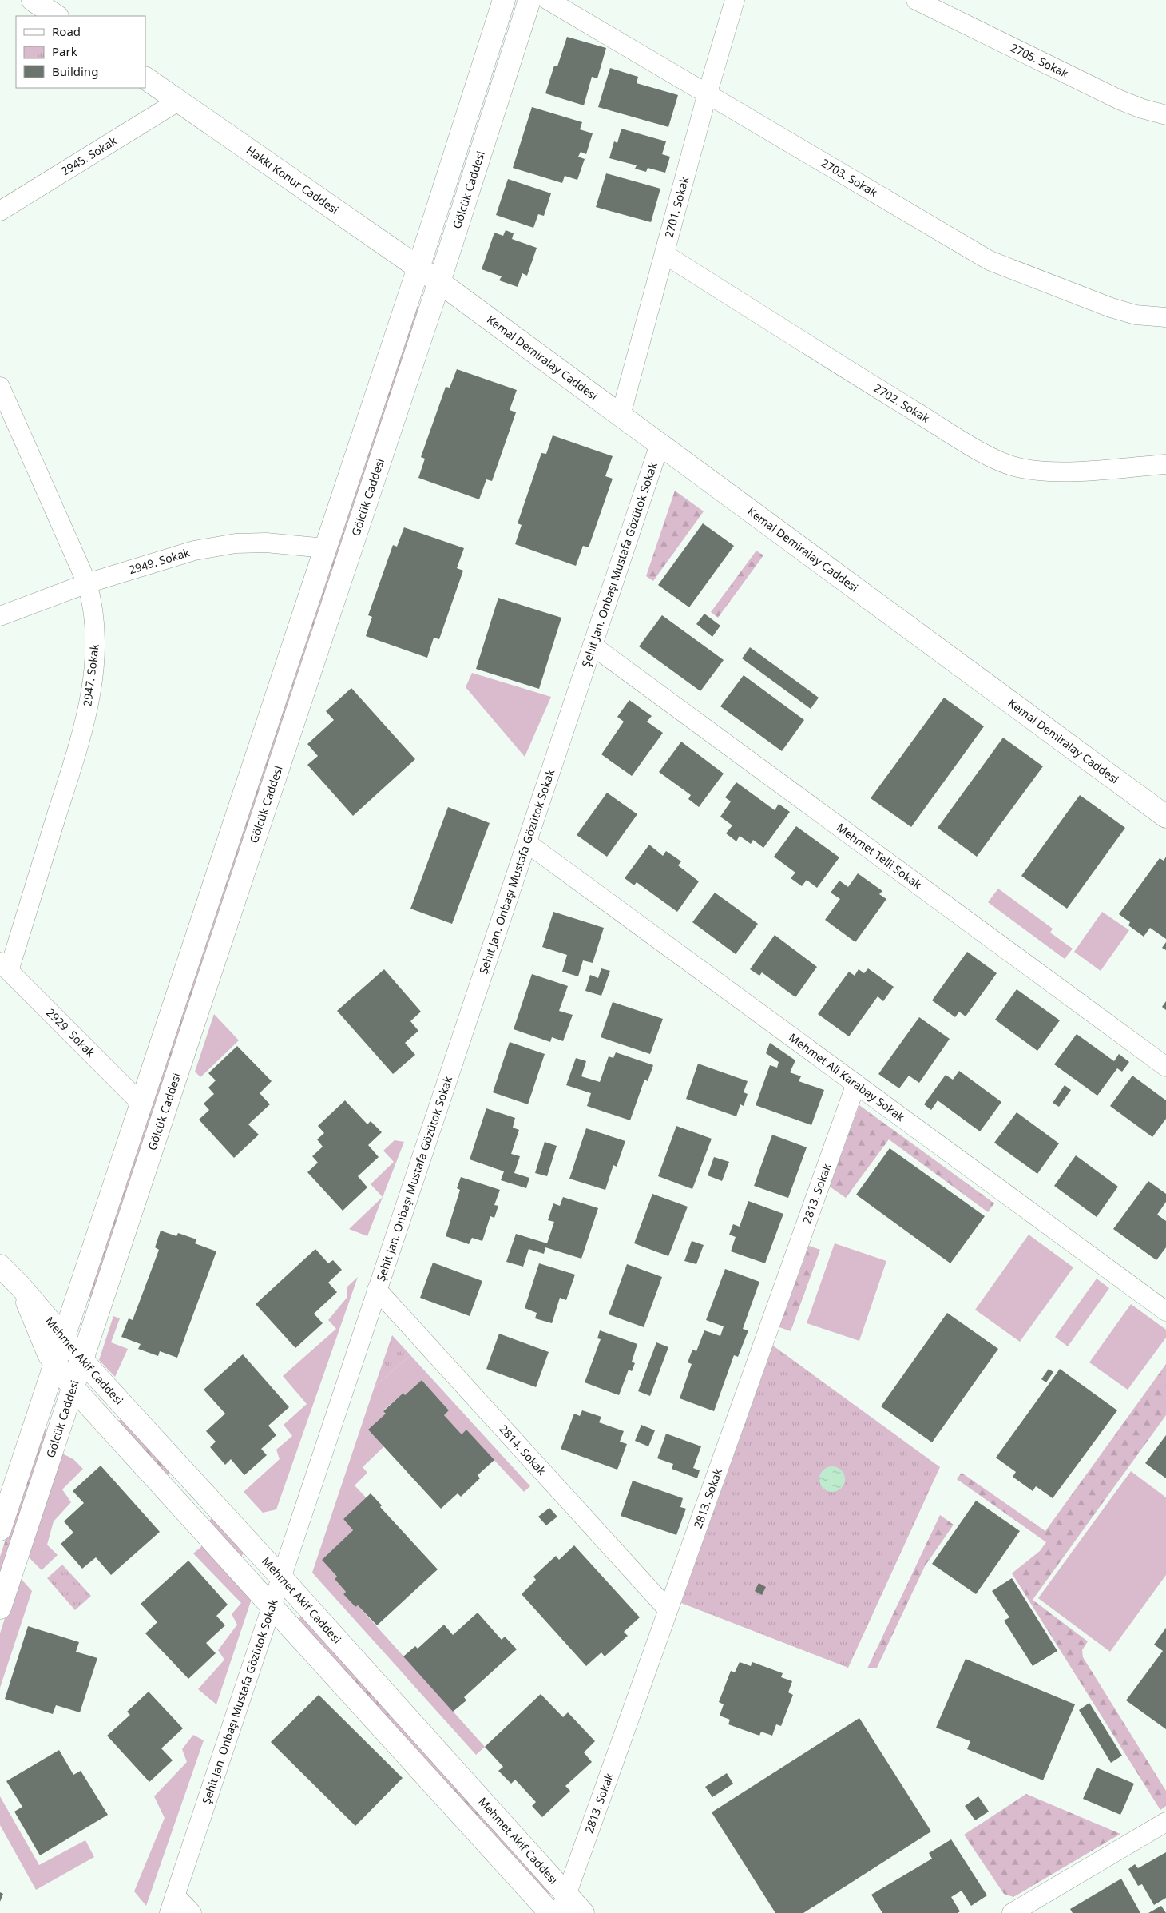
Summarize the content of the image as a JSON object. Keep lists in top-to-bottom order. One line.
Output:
{"streets":{"main road":["Hakkı Konur Caddesi","Gölcük Caddesi","Kemal Demiralay Caddesi","Mehmet Akif Caddesi"],"street":["2705. Sokak","2945. Sokak","2703. Sokak","2701. Sokak","2702. Sokak","2949. Sokak","Şehit Jan. Onbaşı Mustafa Gözütok Sokak","2947. Sokak","Mehmet Telli Sokak","2929. Sokak","Mehmet Ali Karabay Sokak","2813. Sokak","2814. Sokak"]},"crossings":[["2945. Sokak","Hakkı Konur Caddesi"],["2703. Sokak","2701. Sokak"],["Hakkı Konur Caddesi","Gölcük Caddesi"],["Hakkı Konur Caddesi","Kemal Demiralay Caddesi"],["Gölcük Caddesi","Kemal Demiralay Caddesi"],["Gölcük Caddesi","Mehmet Akif Caddesi"],["2701. Sokak","Kemal Demiralay Caddesi"],["2701. Sokak","2702. Sokak"],["Kemal Demiralay Caddesi","Şehit Jan. Onbaşı Mustafa Gözütok Sokak"],["2949. Sokak","2947. Sokak"],["Şehit Jan. Onbaşı Mustafa Gözütok Sokak","Mehmet Telli Sokak"],["Şehit Jan. Onbaşı Mustafa Gözütok Sokak","Mehmet Ali Karabay Sokak"],["Şehit Jan. Onbaşı Mustafa Gözütok Sokak","Mehmet Akif Caddesi"],["Şehit Jan. Onbaşı Mustafa Gözütok Sokak","2814. Sokak"],["2947. Sokak","2929. Sokak"],["Mehmet Ali Karabay Sokak","2813. Sokak"],["2813. Sokak","Mehmet Akif Caddesi"],["2813. Sokak","2814. Sokak"]],"legend":["Road","Park","Building"]}
